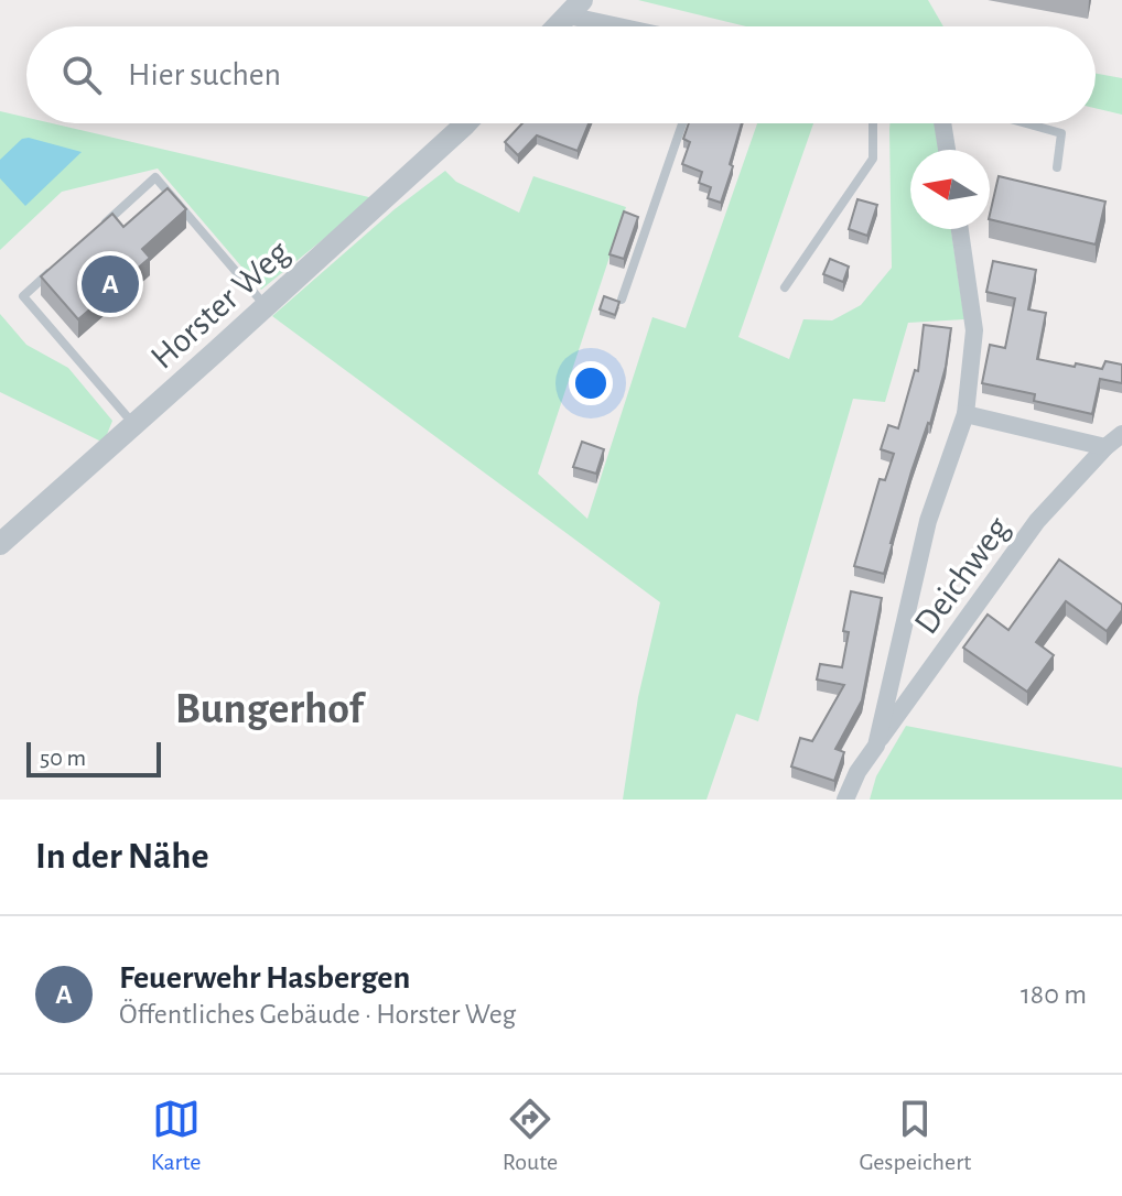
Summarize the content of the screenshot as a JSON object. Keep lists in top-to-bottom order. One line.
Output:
{"streets":{"street":["Horster Weg","Deichweg"]},"districts":["Bungerhof"],"scale_bar":"50 m","north":"left","page":{"search":"Hier suchen","pins":"A","scale":"50 m","heading":"In der Nähe","list":[{"mark":"A","name":"Feuerwehr Hasbergen","note":"Öffentliches Gebäude · Horster Weg","value":"180 m"}],"nav":["Karte","Route","Gespeichert"]}}
